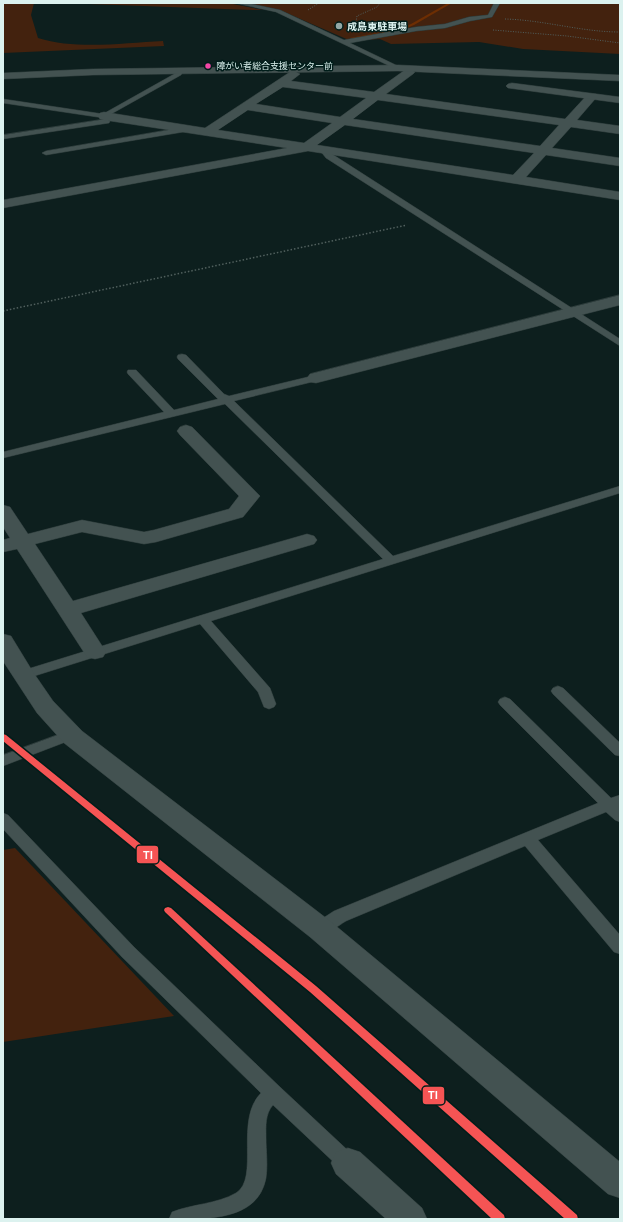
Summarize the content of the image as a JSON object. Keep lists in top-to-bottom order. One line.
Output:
{"places":["成島東駐車場","障がい者総合支援センター前"],"lines":["transit line TI"]}
